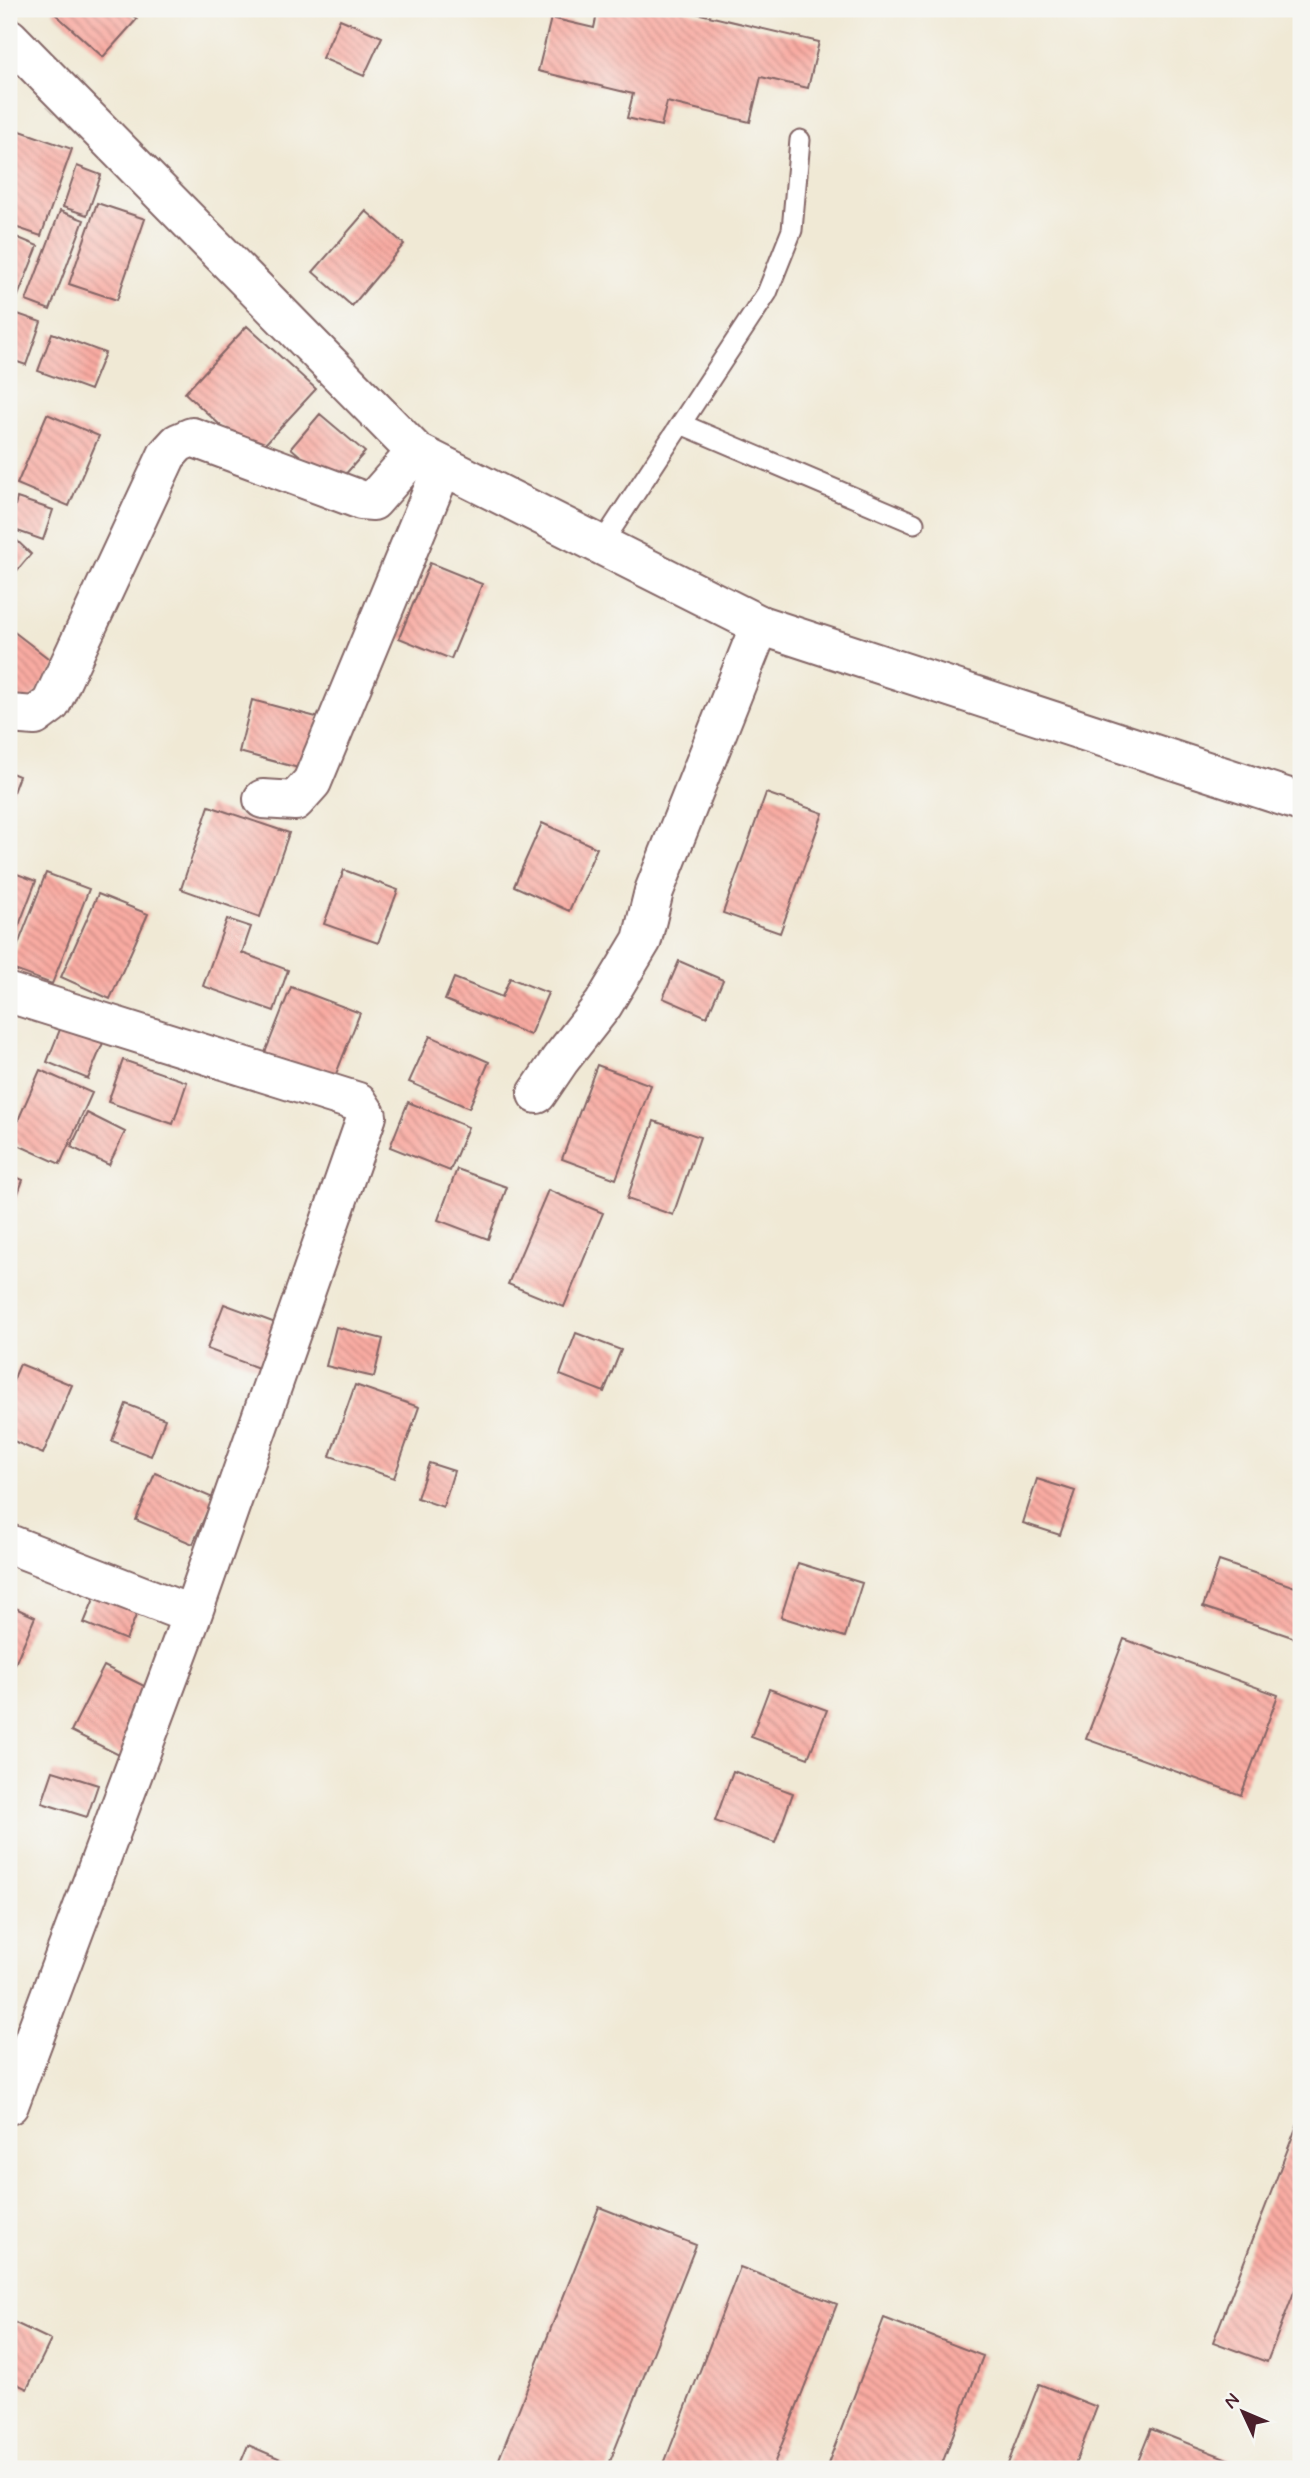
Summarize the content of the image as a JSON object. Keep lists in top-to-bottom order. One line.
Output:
{"north":"top left"}
